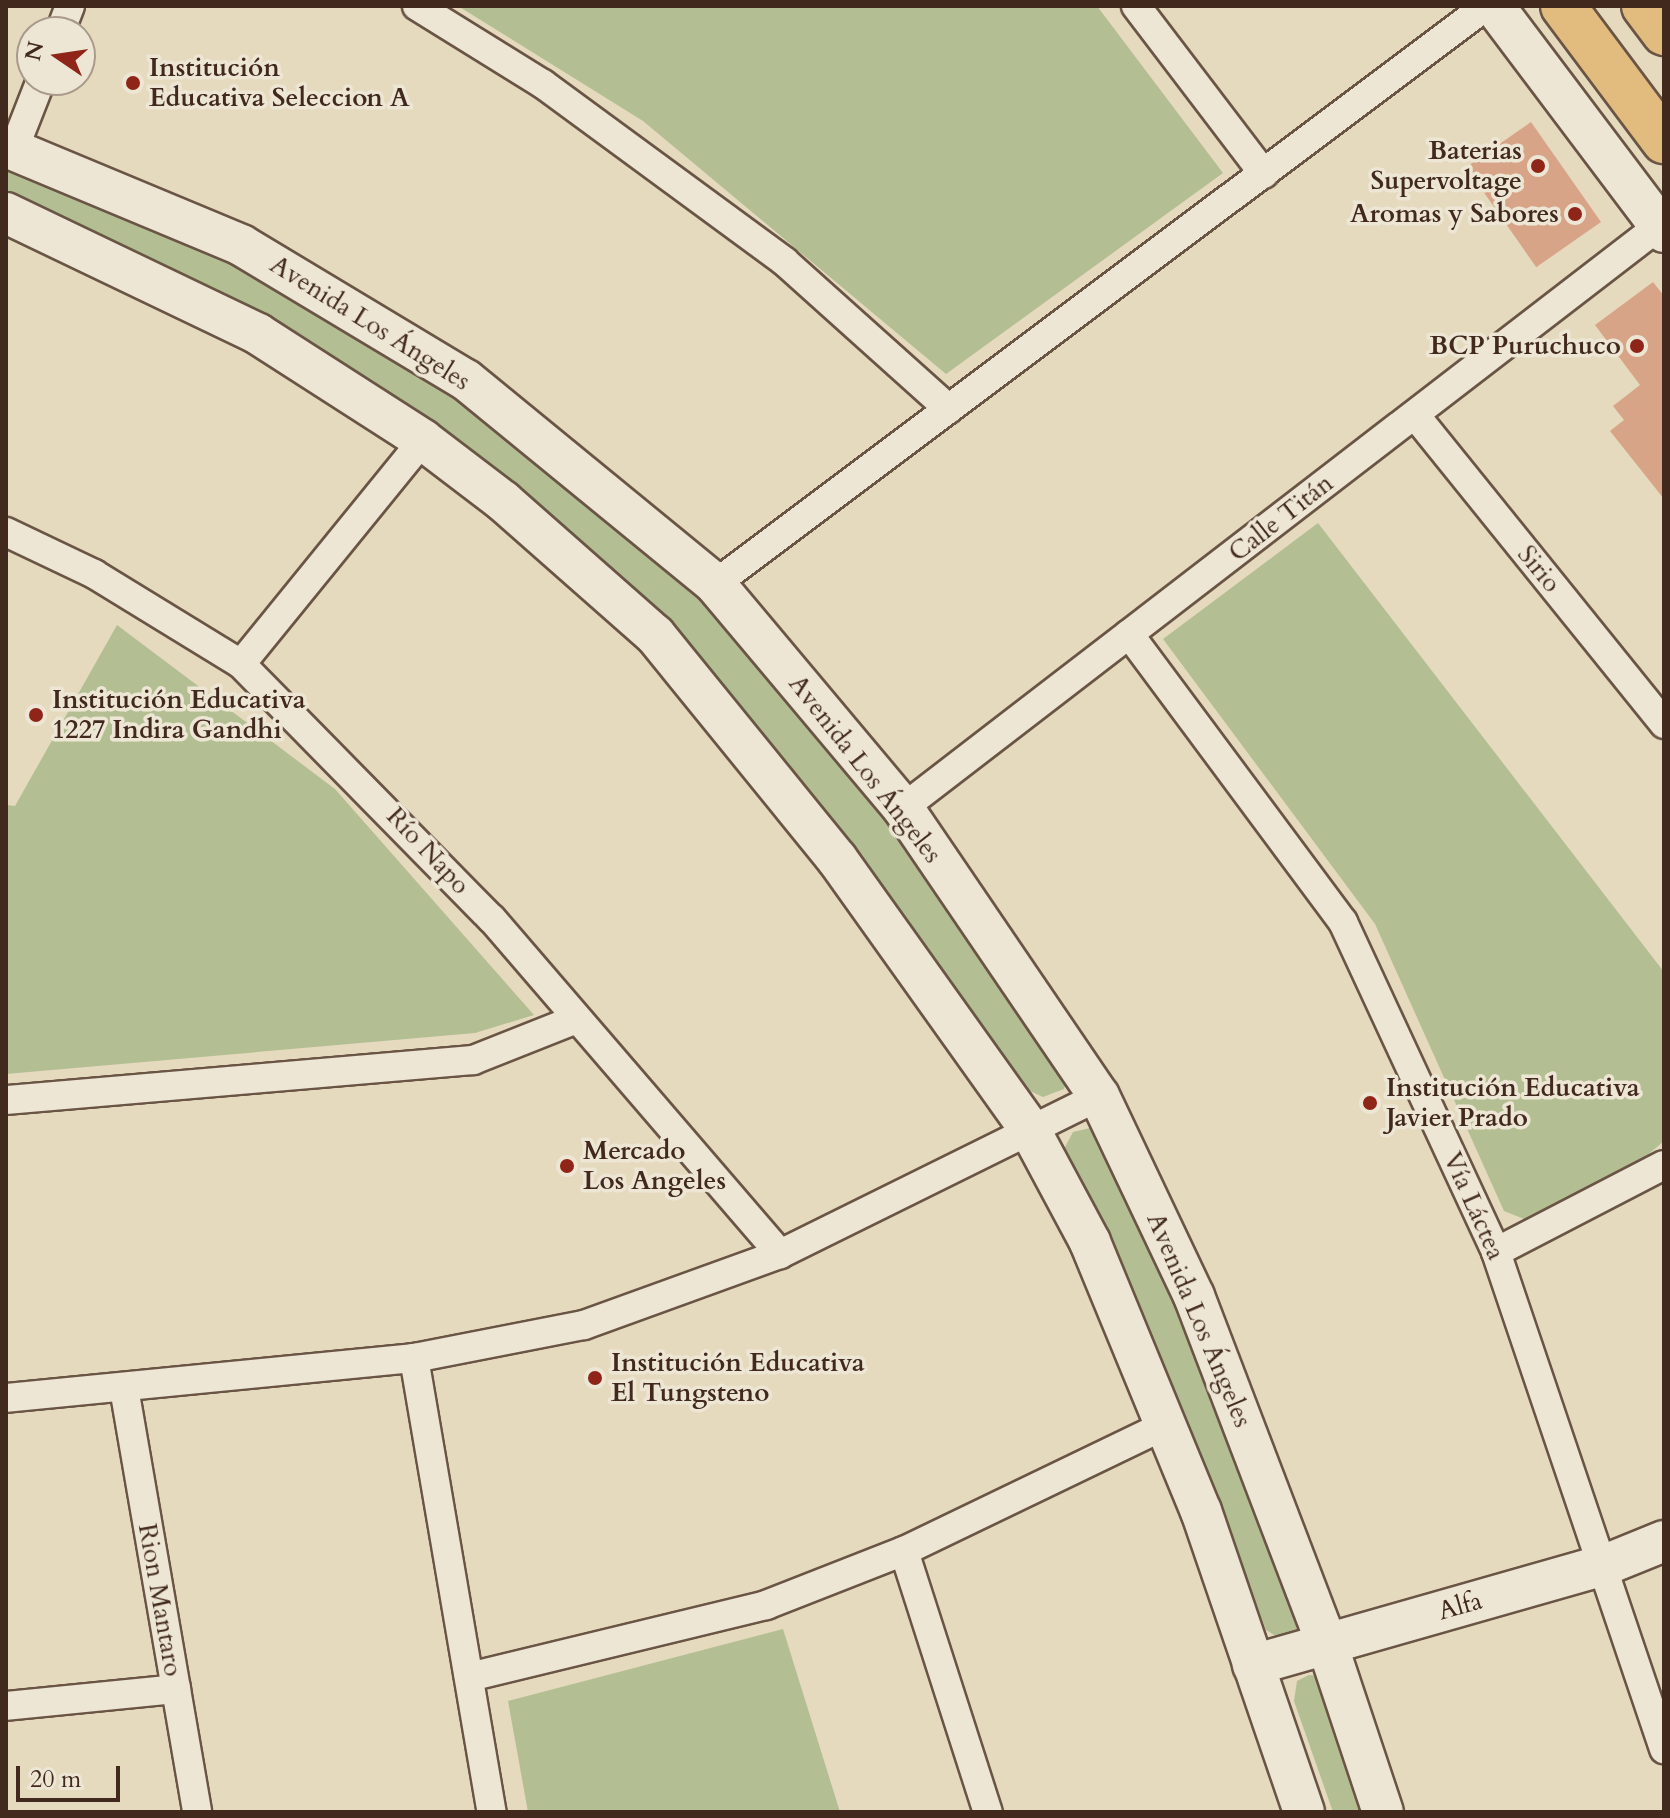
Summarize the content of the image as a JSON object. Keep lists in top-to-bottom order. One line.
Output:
{"streets":{"street":["Avenida Los Ángeles","Calle Titán","Sirio","Río Napo","Vía Láctea","Rion Mantaro","Alfa"]},"crossings":[["Avenida Los Ángeles","Calle Titán"],["Avenida Los Ángeles","Alfa"],["Calle Titán","Sirio"],["Calle Titán","Vía Láctea"],["Vía Láctea","Alfa"]],"places":["Institución Educativa Seleccion A","Baterias Supervoltage","Aromas y Sabores","BCP Puruchuco","Institución Educativa 1227 Indira Gandhi","Institución Educativa Javier Prado","Mercado Los Angeles","Institución Educativa El Tungsteno"],"scale_bar":"20 m","north":"left"}
